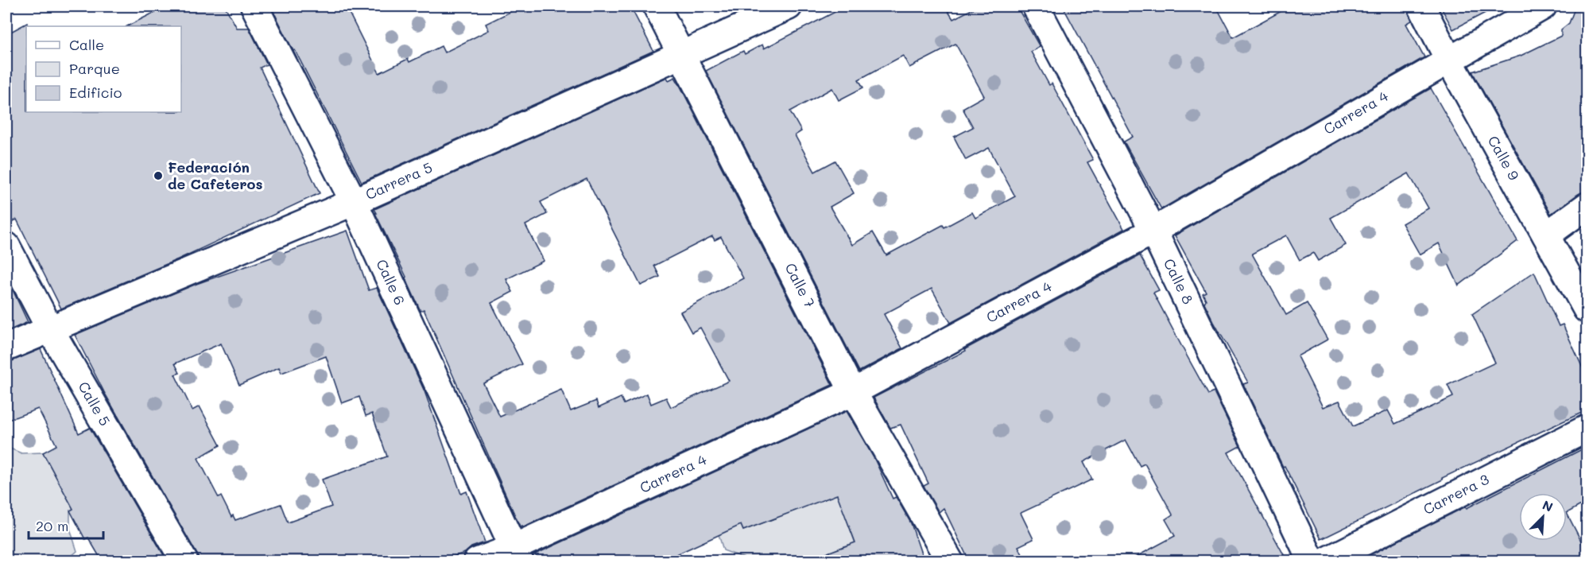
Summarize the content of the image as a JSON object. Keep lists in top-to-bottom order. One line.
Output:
{"streets":{"street":["Carrera 4","Calle 9","Carrera 5","Calle 8","Calle 6","Calle 7","Calle 5","Carrera 3"]},"crossings":[["Carrera 4","Calle 9"],["Carrera 4","Calle 8"],["Carrera 4","Calle 6"],["Carrera 4","Calle 7"],["Carrera 5","Calle 6"],["Carrera 5","Calle 7"],["Carrera 5","Calle 5"]],"places":["Federación de Cafeteros"],"legend":["Calle","Parque","Edificio"],"scale_bar":"20 m","north":"top right"}
